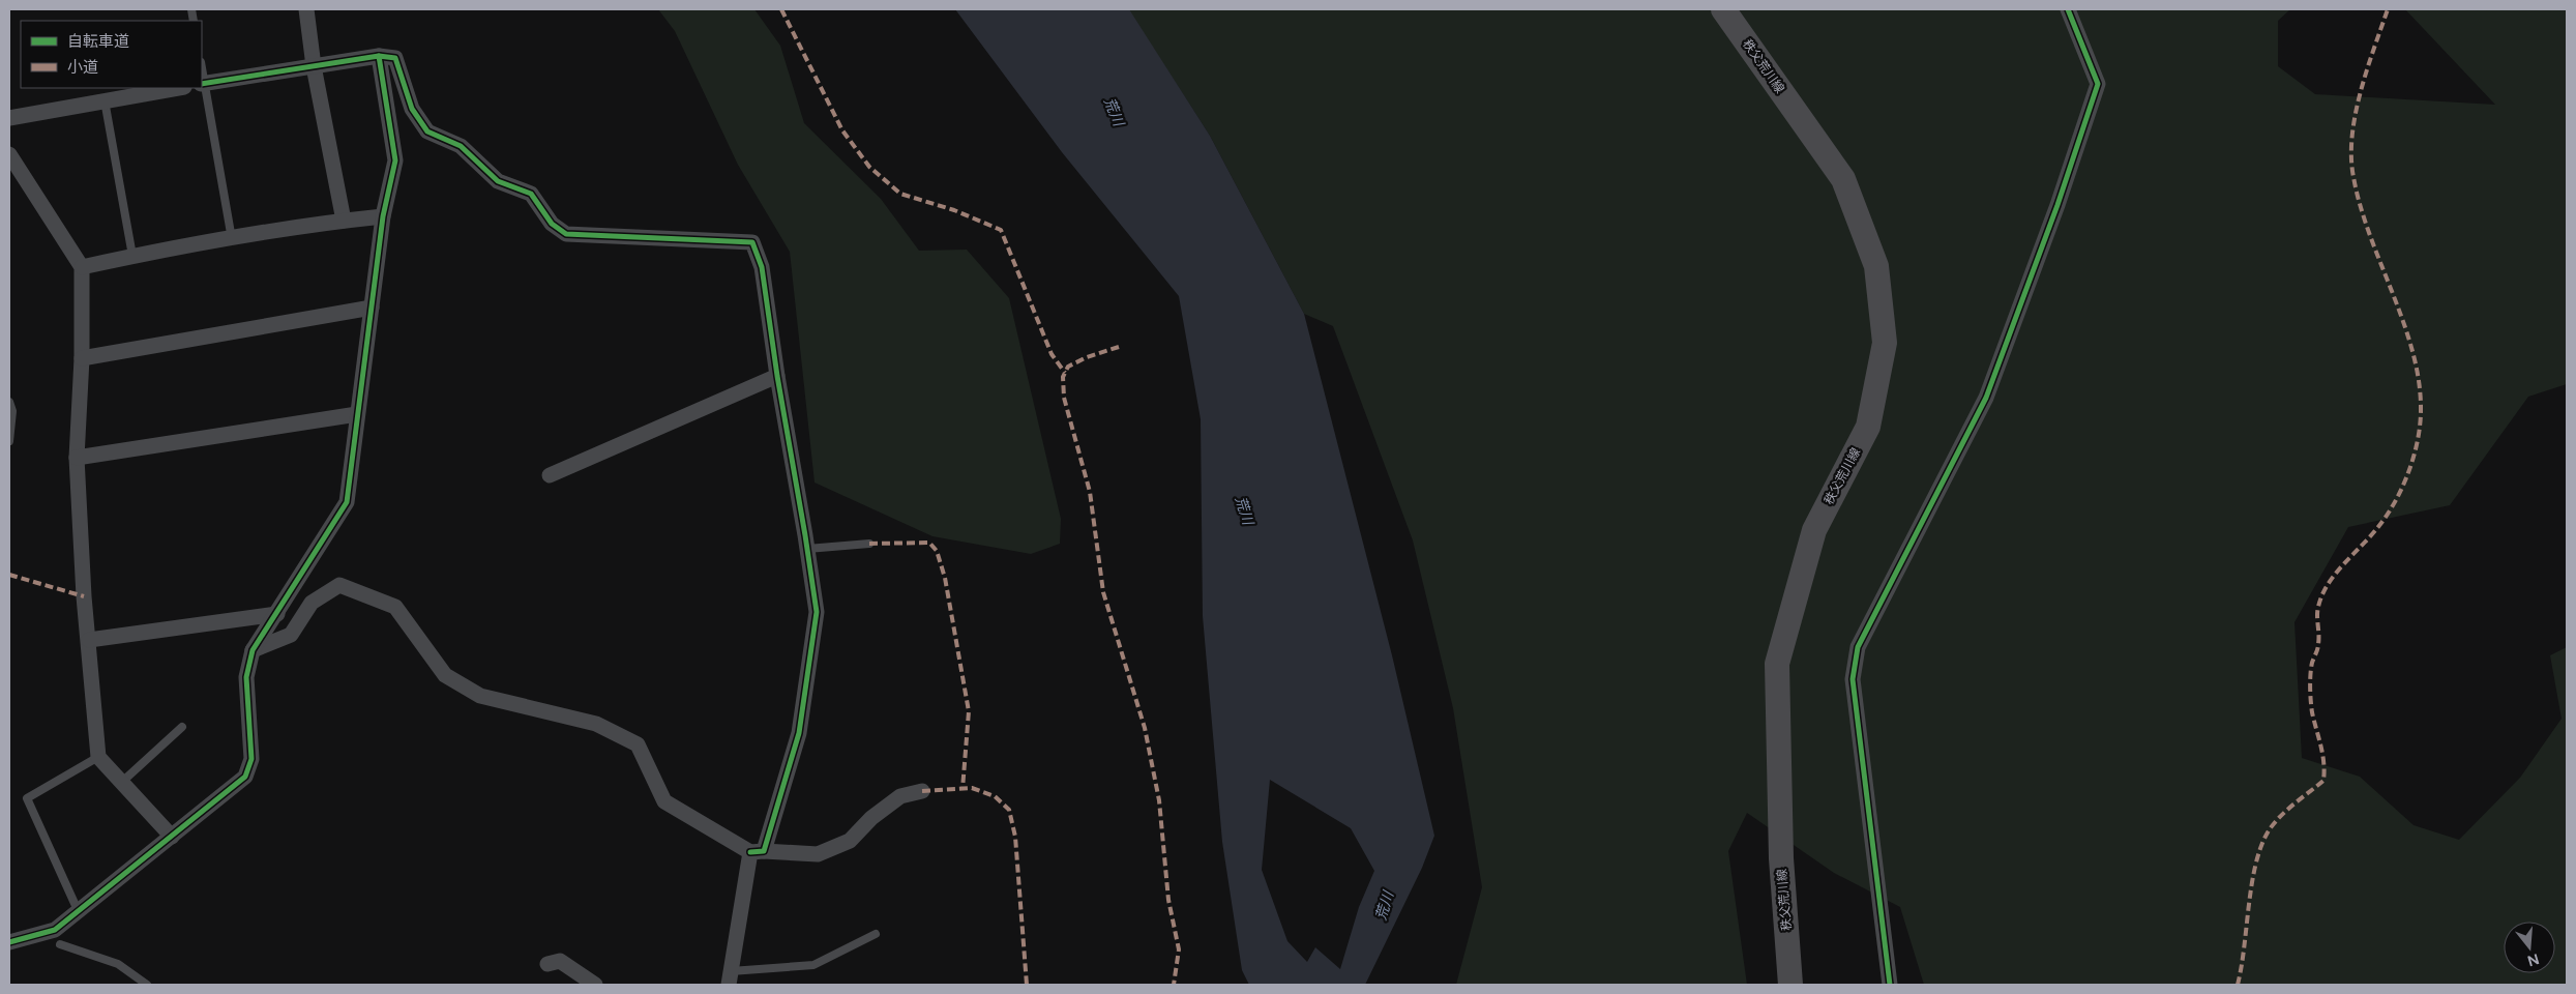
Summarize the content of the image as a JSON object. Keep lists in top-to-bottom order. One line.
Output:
{"streets":{"main road":["秩父荒川線"]},"water":["荒川"],"legend":["自転車道","小道"],"north":"bottom"}
